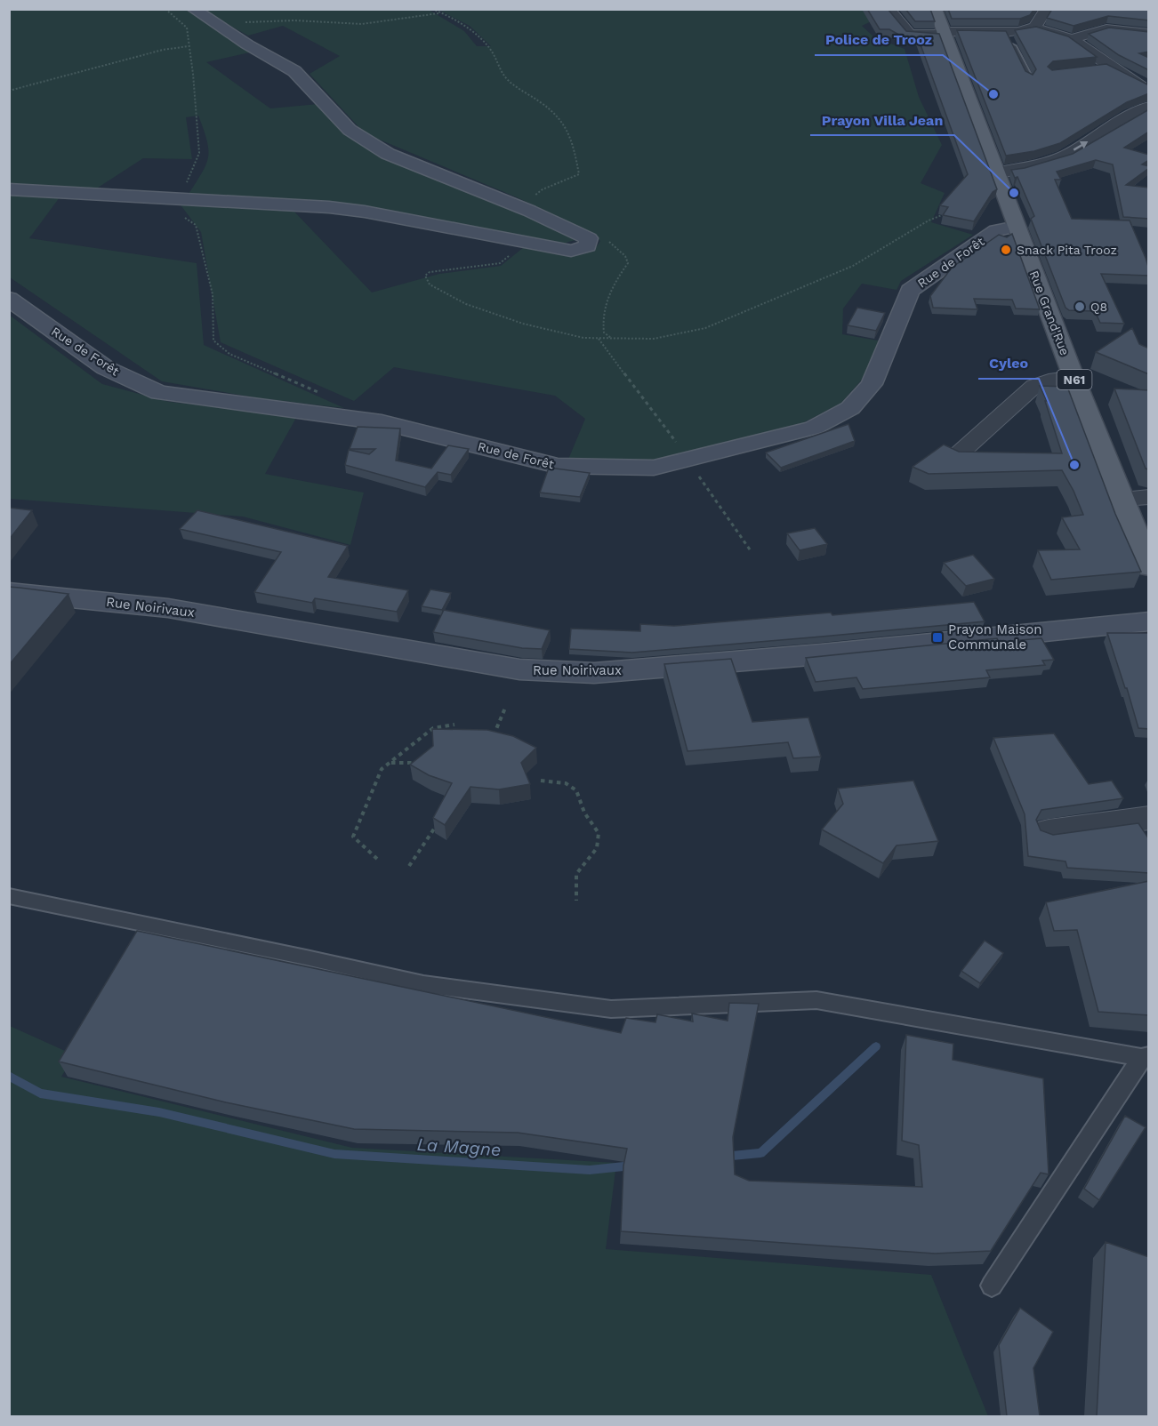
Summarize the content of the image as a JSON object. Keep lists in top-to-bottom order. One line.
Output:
{"streets":{"main road":["Rue Grand'Rue","N61"],"street":["Rue de Forêt","Rue Noirivaux"]},"crossings":[["Rue de Forêt","Rue Grand'Rue"]],"water":["La Magne"],"places":{"other":["Police de Trooz","Prayon Villa Jean","Snack Pita Trooz","Q8","Cyleo"],"transit":["Prayon Maison Communale"]}}
